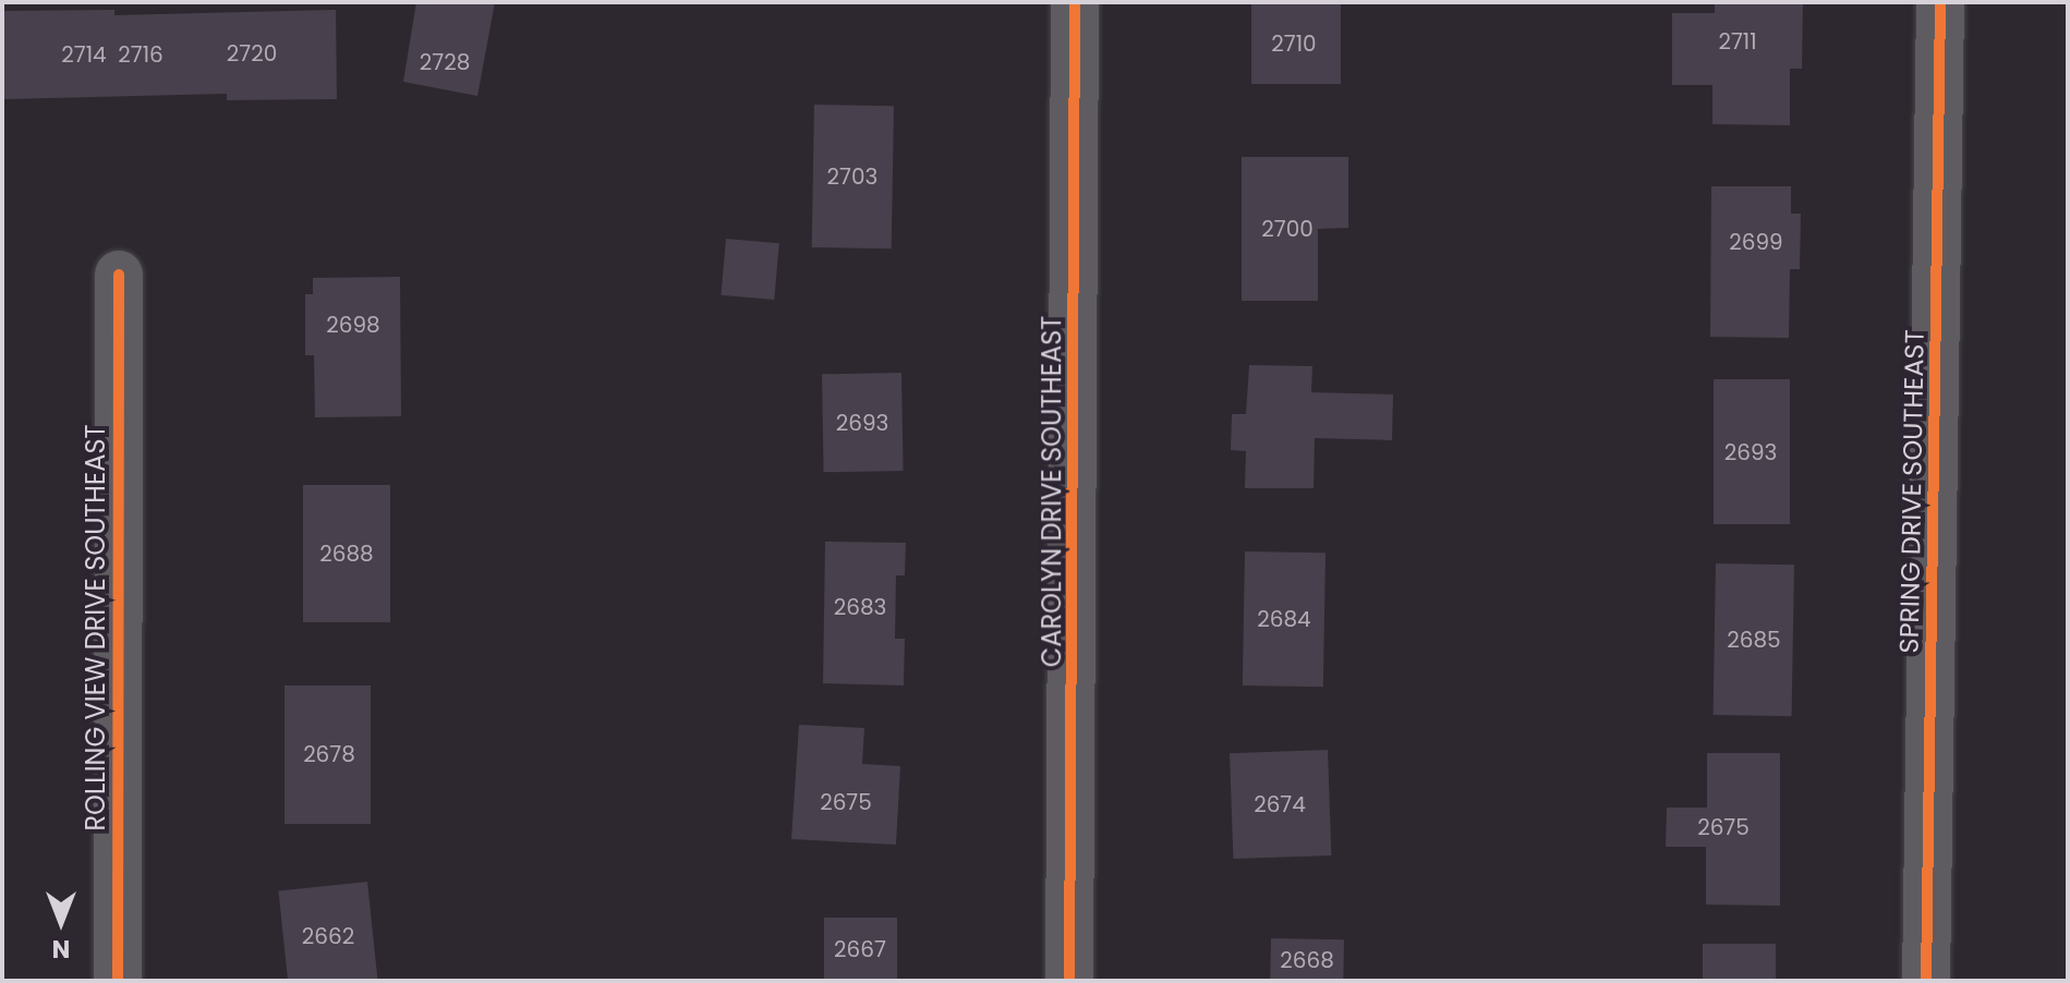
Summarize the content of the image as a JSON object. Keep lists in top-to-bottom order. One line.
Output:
{"streets":{"street":["CAROLYN DRIVE SOUTHEAST","SPRING DRIVE SOUTHEAST","ROLLING VIEW DRIVE SOUTHEAST"]},"house_numbers":["2711","2710","2720","2714","2716","2728","2703","2700","2699","2698","2693","2693","2688","2683","2684","2685","2678","2675","2674","2675","2662","2667","2668"],"north":"bottom"}
